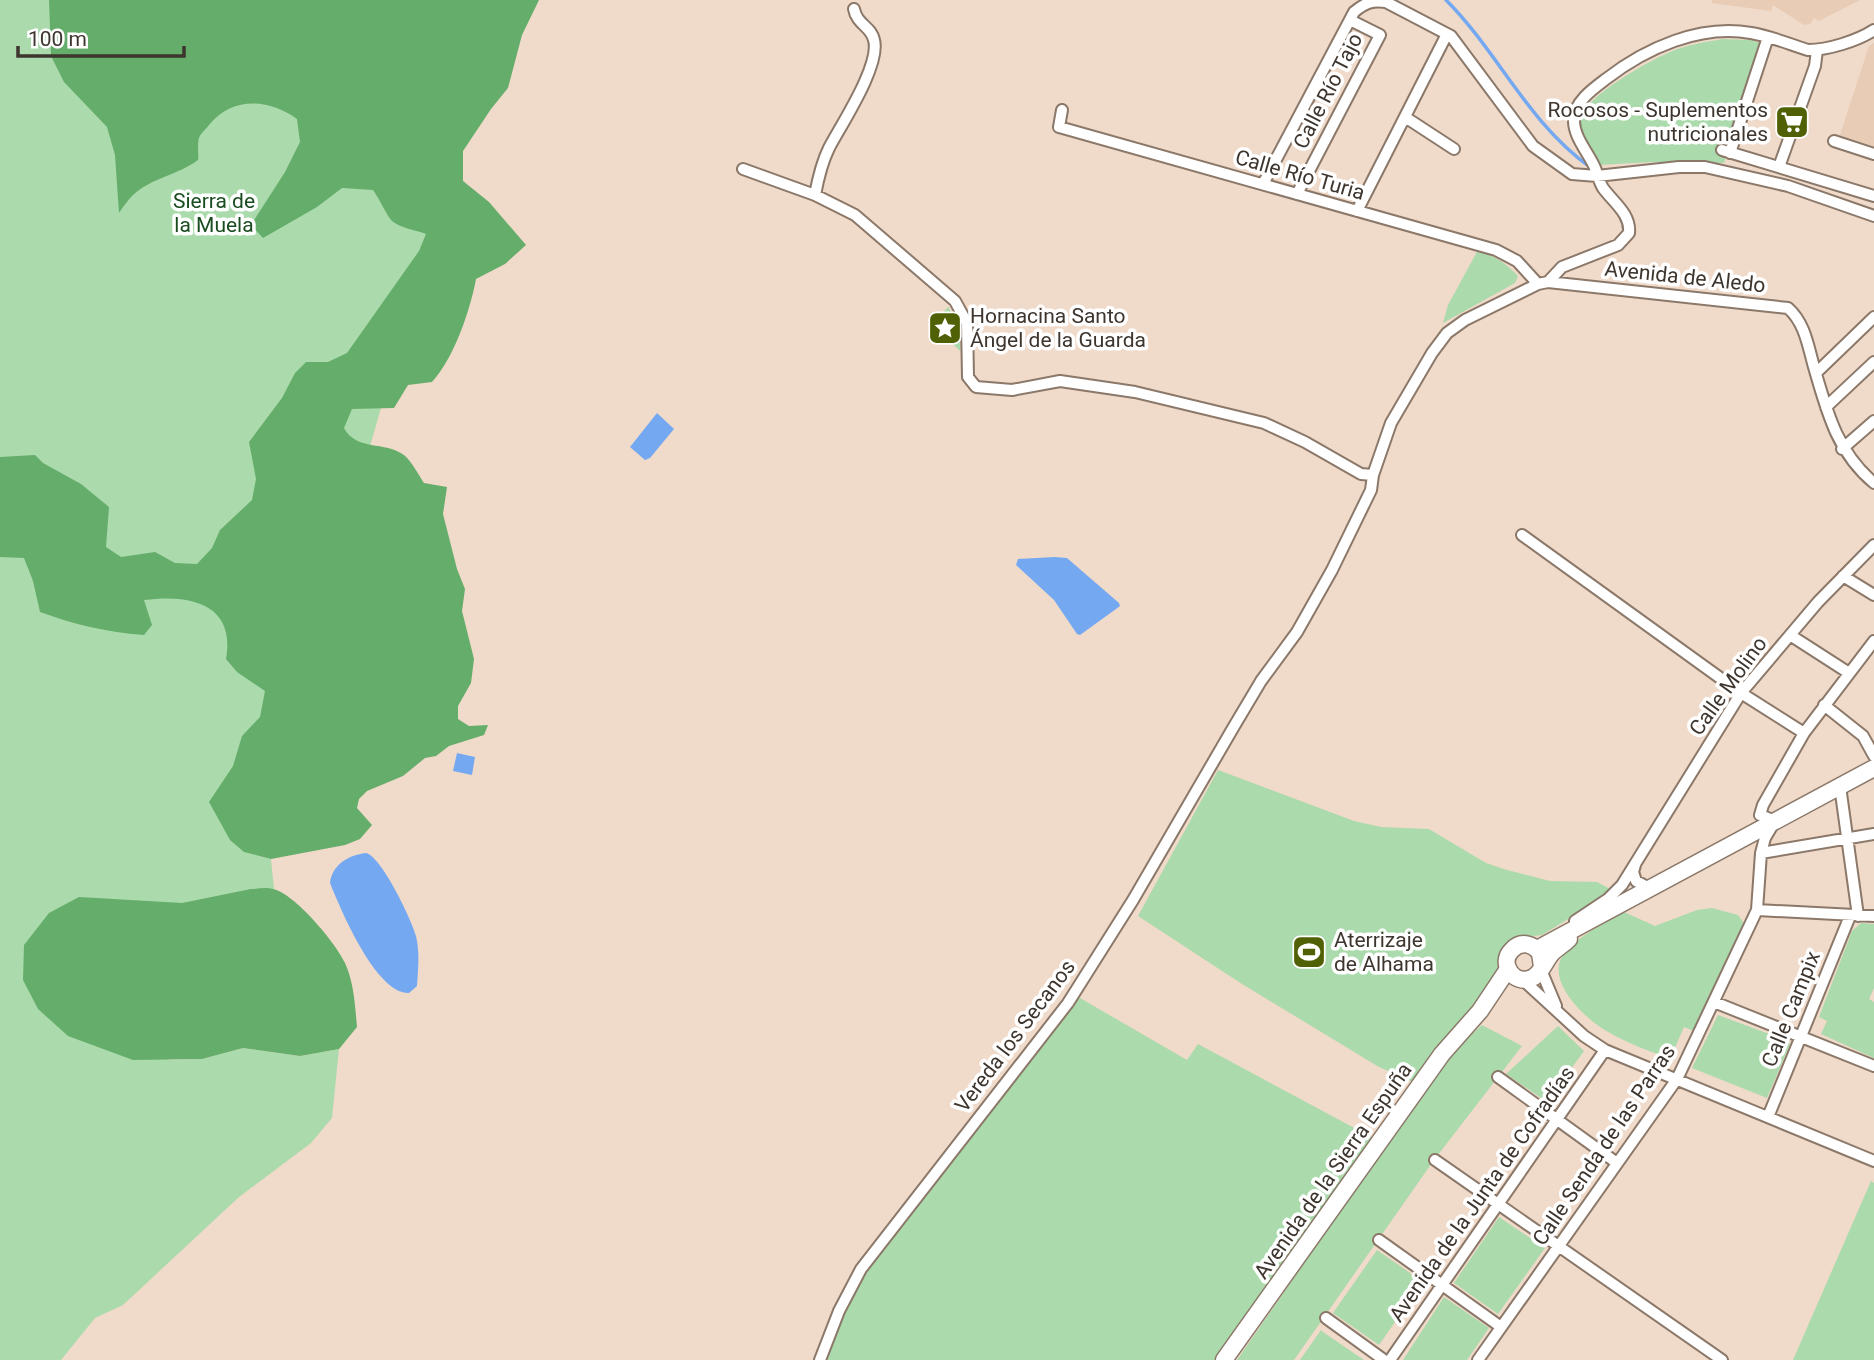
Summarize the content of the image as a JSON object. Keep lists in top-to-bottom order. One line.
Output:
{"streets":{"main road":["Avenida de la Sierra Espuña"],"street":["Calle Río Tajo","Calle Río Turia","Avenida de Aledo","Calle Molino","Calle Campix","Vereda los Secanos","Calle Senda de las Parras","Avenida de la Junta de Cofradías"]},"crossings":[["Calle Río Tajo","Calle Río Turia"],["Calle Río Turia","Avenida de Aledo"],["Calle Río Turia","Vereda los Secanos"],["Avenida de Aledo","Vereda los Secanos"],["Calle Molino","Avenida de la Sierra Espuña"]],"parks":["Sierra de la Muela"],"places":{"supermarket":["Rocosos - Suplementos nutricionales"],"place":["Hornacina Santo Ángel de la Guarda"],"sports":["Aterrizaje de Alhama"]},"scale_bar":"100 m"}
